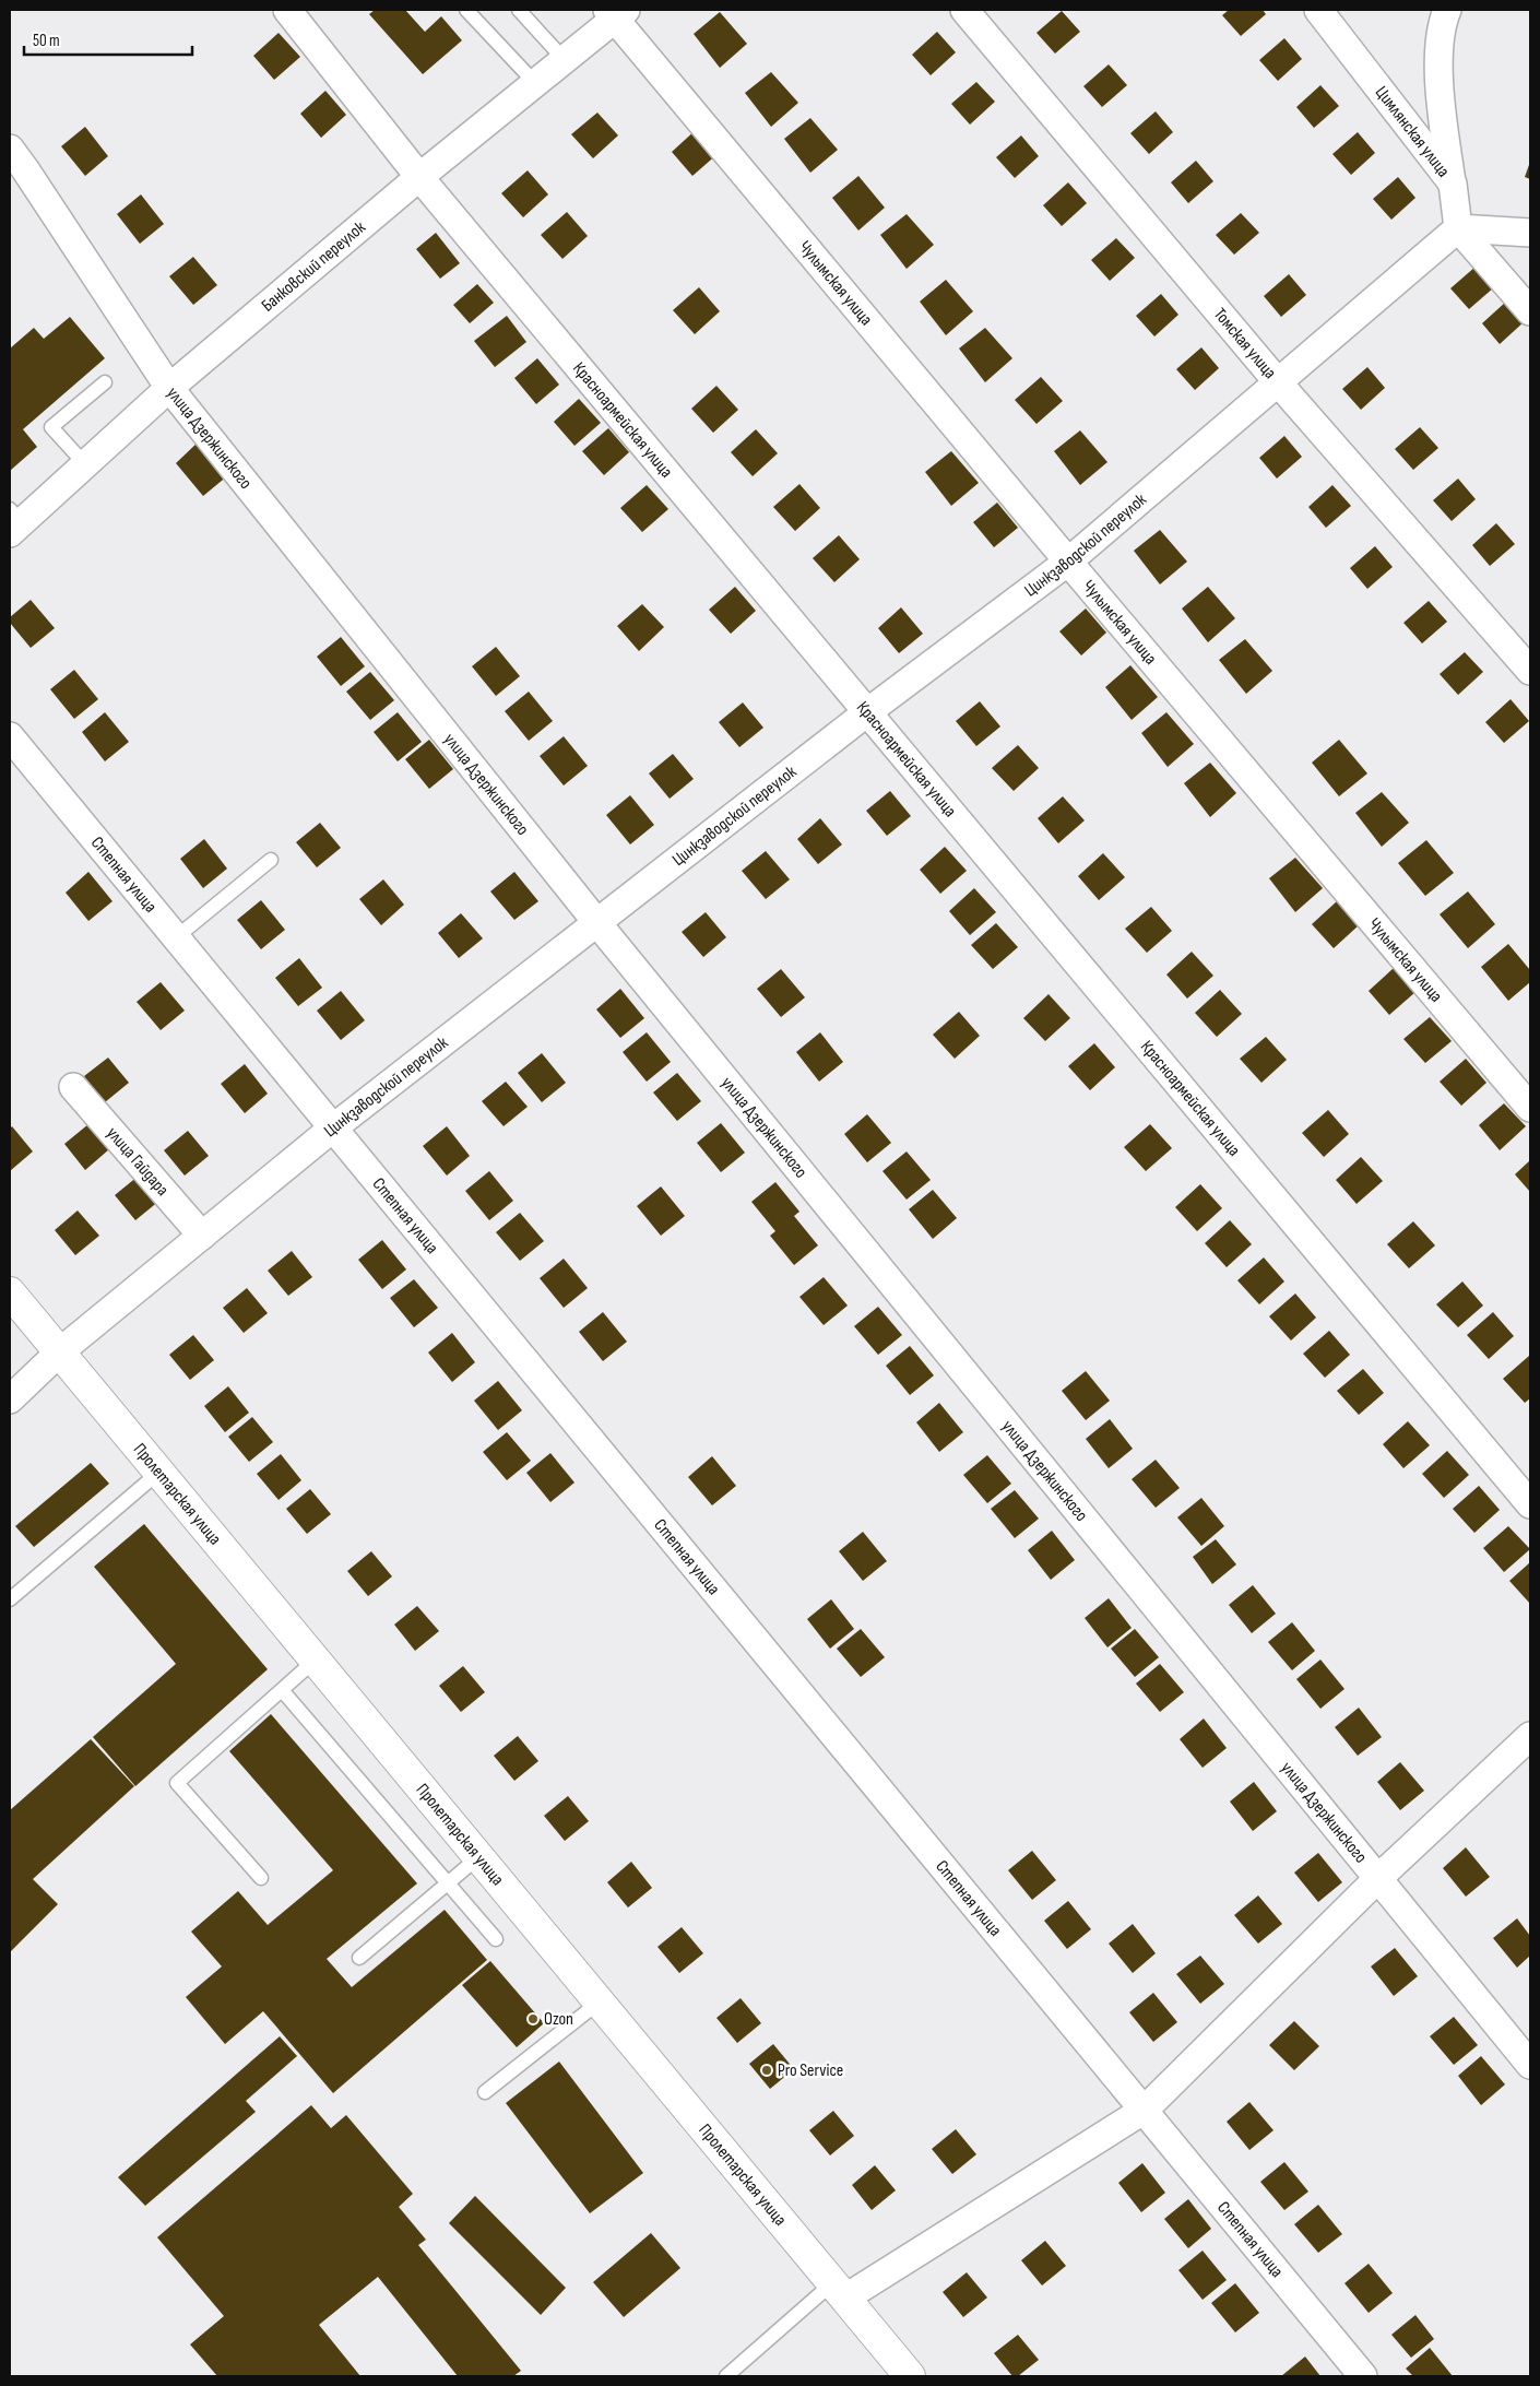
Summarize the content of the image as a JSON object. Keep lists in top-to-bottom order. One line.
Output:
{"streets":{"main road":["Пролетарская улица"],"street":["Цимлянская улица","Банковский переулок","Чулымская улица","Томская улица","Красноармейская улица","улица Дзержинского","Цинкзаводской переулок","Степная улица","улица Гайдара"]},"crossings":[["Цимлянская улица","Цинкзаводской переулок"],["Банковский переулок","Чулымская улица"],["Банковский переулок","Красноармейская улица"],["Банковский переулок","улица Дзержинского"],["Чулымская улица","Цинкзаводской переулок"],["Томская улица","Цинкзаводской переулок"],["Красноармейская улица","Цинкзаводской переулок"],["улица Дзержинского","Цинкзаводской переулок"],["Цинкзаводской переулок","Степная улица"],["Цинкзаводской переулок","улица Гайдара"],["Цинкзаводской переулок","Пролетарская улица"]],"places":["Ozon","Pro Service"],"scale_bar":"50 m"}
